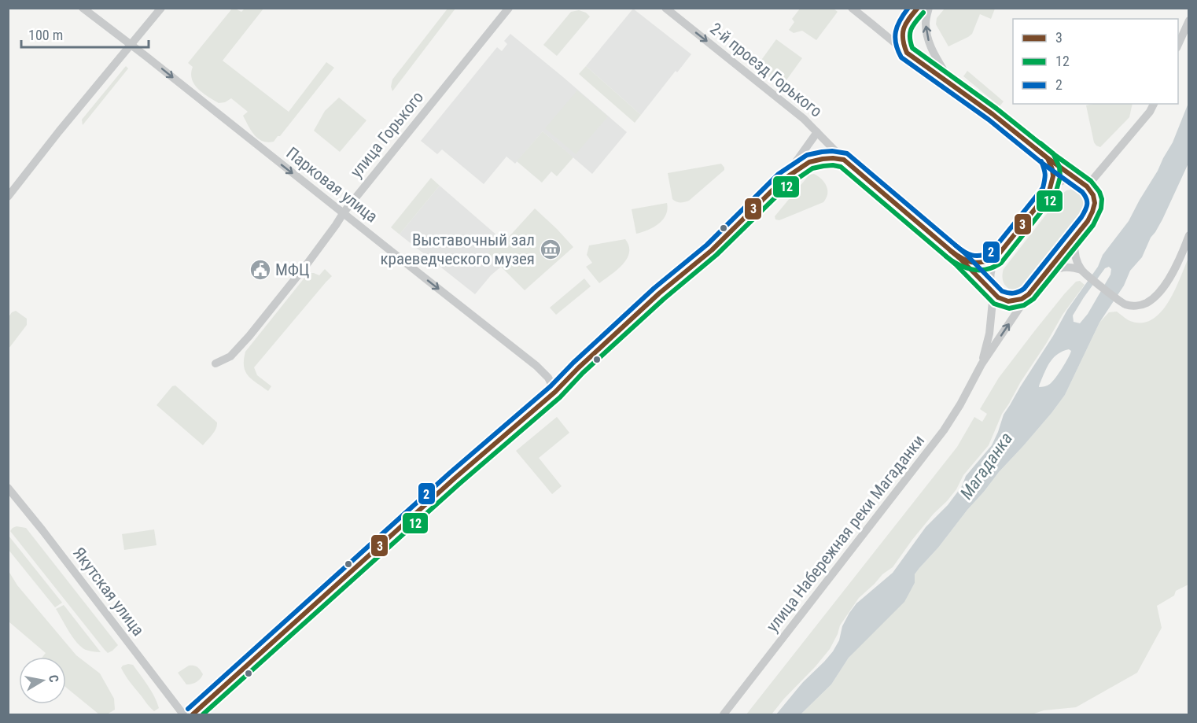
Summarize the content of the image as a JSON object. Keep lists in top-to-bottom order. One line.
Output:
{"streets":{"street":["2-й проезд Горького","улица Горького","Парковая улица","улица Набережная реки Магаданки","Якутская улица"]},"crossings":[["2-й проезд Горького","улица Набережная реки Магаданки"],["улица Горького","Парковая улица"]],"one_way":["2-й проезд Горького","Парковая улица"],"water":["Магаданка"],"places":{"museum":["Выставочный зал краеведческого музея"],"public building":["МФЦ"]},"lines":["transit line 3","transit line 2","transit line 12"],"legend":["3","12","2"],"scale_bar":"100 m","north":"right"}
